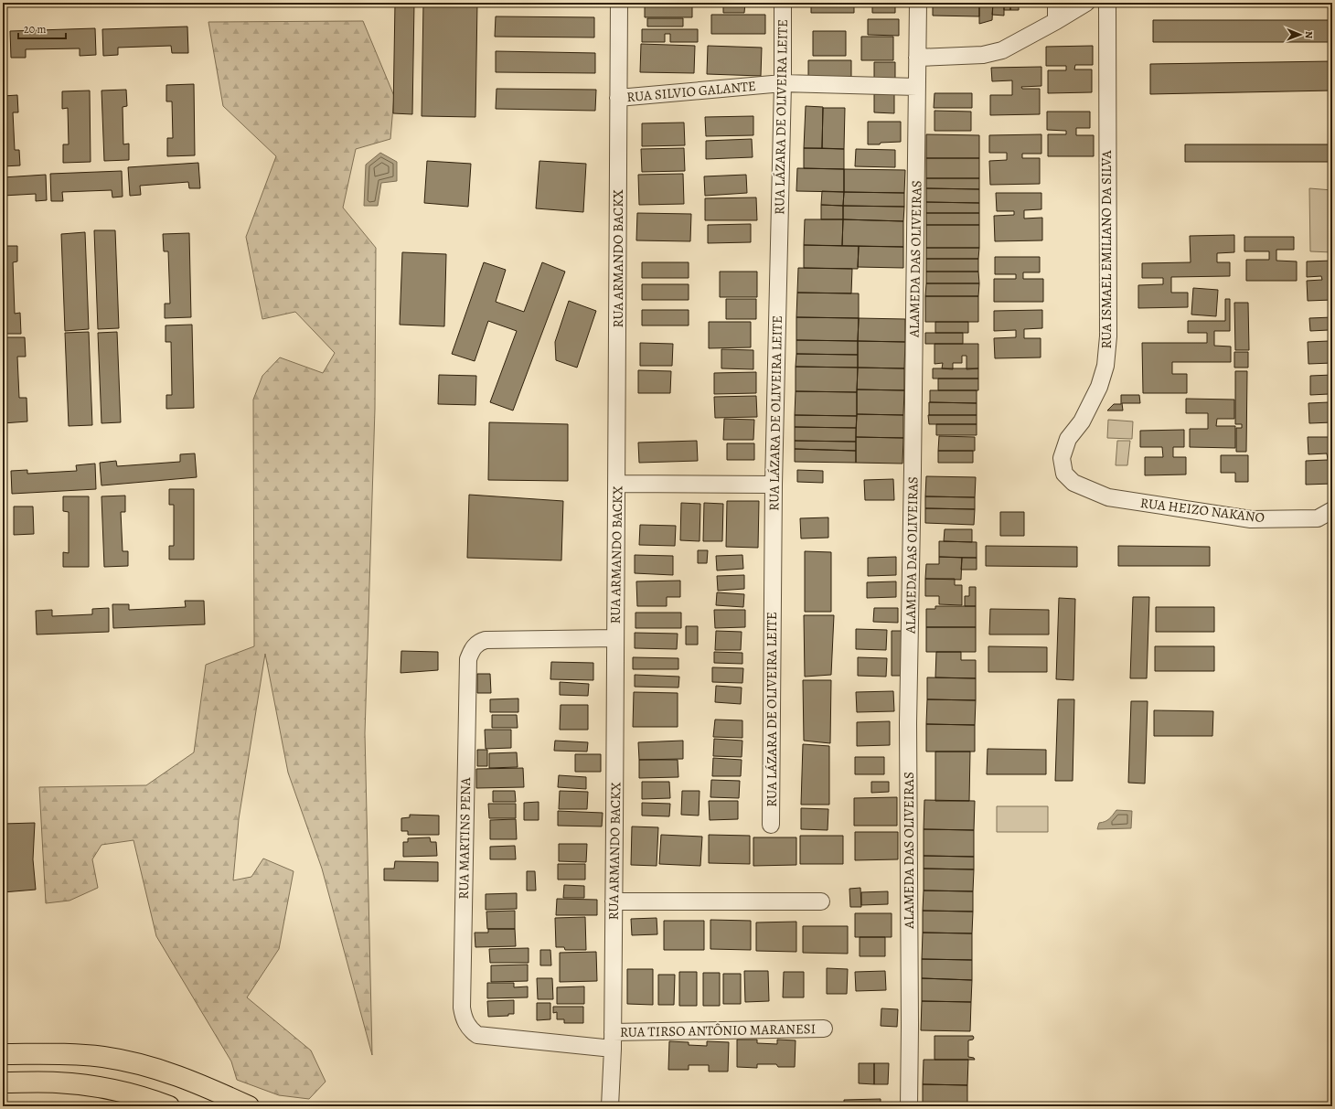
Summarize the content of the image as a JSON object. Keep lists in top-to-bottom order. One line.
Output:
{"streets":{"street":["RUA SILVIO GALANTE","RUA LÁZARA DE OLIVEIRA LEITE","RUA ISMAEL EMILIANO DA SILVA","RUA ARMANDO BACKX","ALAMEDA DAS OLIVEIRAS","RUA HEIZO NAKANO","RUA MARTINS PENA","RUA TIRSO ANTÔNIO MARANESI"]},"crossings":[["RUA SILVIO GALANTE","RUA LÁZARA DE OLIVEIRA LEITE"],["RUA SILVIO GALANTE","RUA ARMANDO BACKX"],["RUA SILVIO GALANTE","ALAMEDA DAS OLIVEIRAS"],["RUA ISMAEL EMILIANO DA SILVA","RUA HEIZO NAKANO"],["RUA ARMANDO BACKX","RUA MARTINS PENA"],["RUA ARMANDO BACKX","RUA TIRSO ANTÔNIO MARANESI"]],"scale_bar":"20 m","north":"right"}
